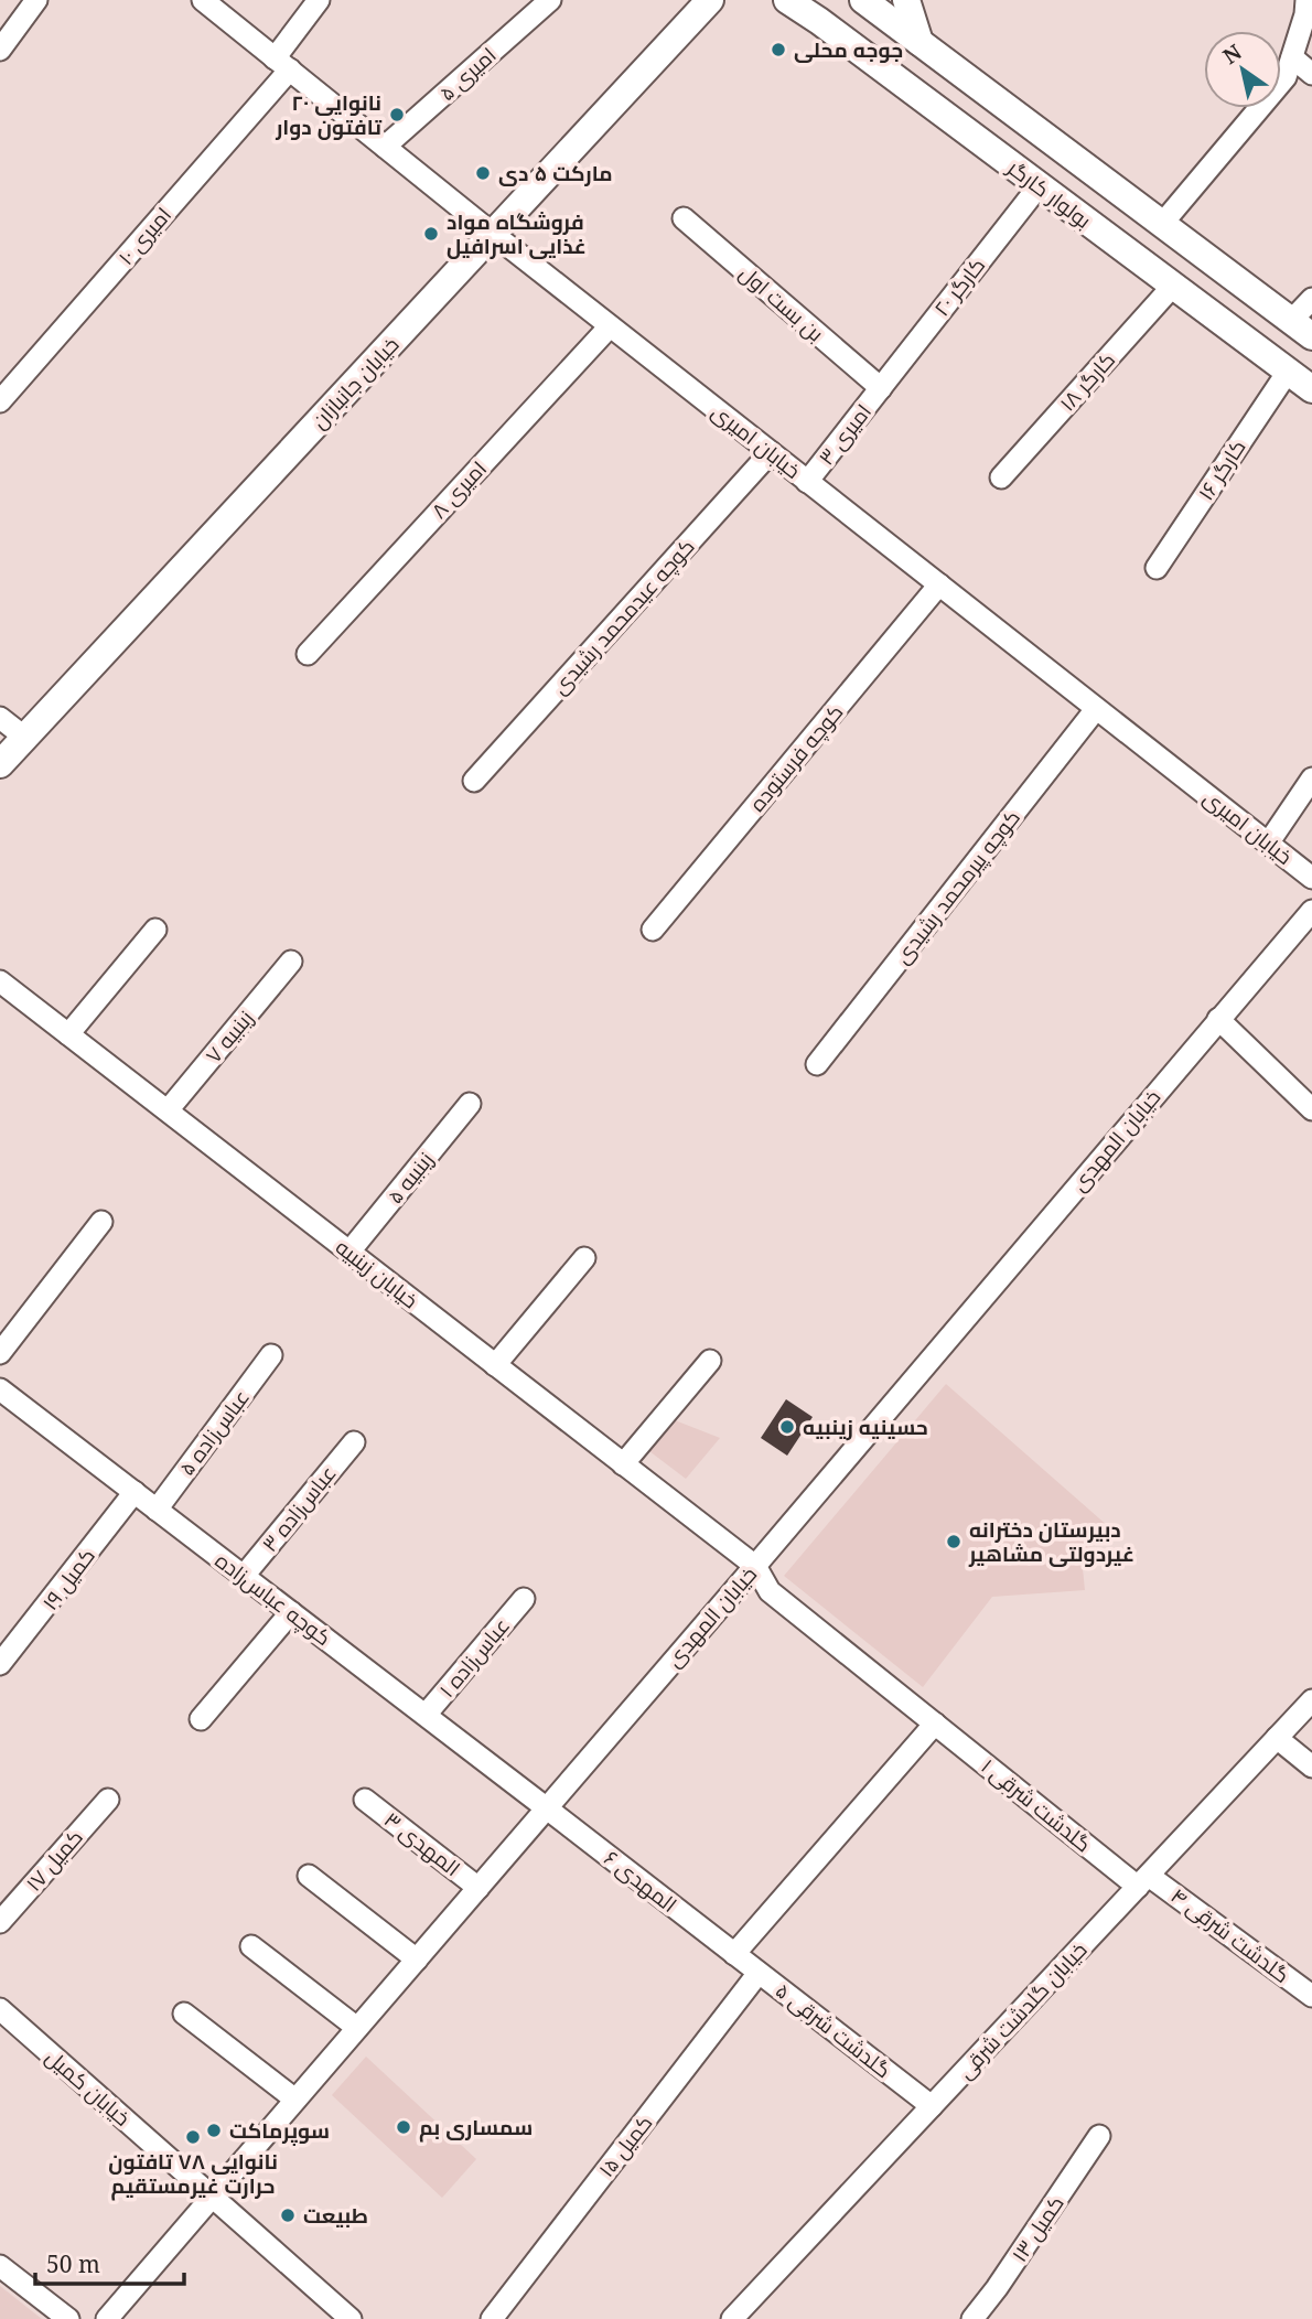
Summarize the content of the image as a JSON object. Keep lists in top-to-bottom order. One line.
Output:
{"streets":{"main road":["بولوار کارگر","خیابان جانبازان"],"street":["امیری ۵","امیری ۱۰","کارگر ۲۰","بن بست اول","کارگر ۱۸","امیری ۳","خیابان امیری","کارگر ۱۶","امیری ۸","کوچه عیدمحمد رشیدی","کوچه فرستوده","کوچه پیرمحمد رشیدی","زینبیه ۷","خیابان المهدی","زینبیه ۵","خیابان زینبیه","عباس‌زاده ۵","عباس‌زاده ۳","کمیل ۱۹","کوچه عباس‌زاده","عباس‌زاده ۱","گلدشت شرقی ۱","المهدی ۳","کمیل ۱۷","المهدی ۶","گلدشت شرقی ۴","خیابان گلدشت شرقی","گلدشت شرقی ۵","خیابان کمیل","کمیل ۱۵","کمیل ۱۳"]},"crossings":[["امیری ۵","خیابان امیری"],["بولوار کارگر","کارگر ۲۰"],["بولوار کارگر","کارگر ۱۸"],["بولوار کارگر","کارگر ۱۶"],["امیری ۱۰","خیابان امیری"],["کارگر ۲۰","بن بست اول"],["کارگر ۲۰","امیری ۳"],["بن بست اول","امیری ۳"],["خیابان جانبازان","خیابان امیری"],["امیری ۳","خیابان امیری"],["خیابان امیری","امیری ۸"],["خیابان امیری","کوچه عیدمحمد رشیدی"],["خیابان امیری","کوچه فرستوده"],["خیابان امیری","کوچه پیرمحمد رشیدی"],["زینبیه ۷","خیابان زینبیه"],["خیابان المهدی","خیابان زینبیه"],["خیابان المهدی","کوچه عباس‌زاده"],["خیابان المهدی","گلدشت شرقی ۱"],["خیابان المهدی","المهدی ۳"],["خیابان المهدی","المهدی ۶"],["خیابان المهدی","خیابان کمیل"],["زینبیه ۵","خیابان زینبیه"],["خیابان زینبیه","گلدشت شرقی ۱"],["عباس‌زاده ۵","کوچه عباس‌زاده"],["عباس‌زاده ۳","کوچه عباس‌زاده"],["کمیل ۱۹","کوچه عباس‌زاده"],["کوچه عباس‌زاده","عباس‌زاده ۱"],["کوچه عباس‌زاده","المهدی ۶"],["گلدشت شرقی ۱","گلدشت شرقی ۴"],["گلدشت شرقی ۱","خیابان گلدشت شرقی"],["المهدی ۶","گلدشت شرقی ۵"],["گلدشت شرقی ۴","خیابان گلدشت شرقی"],["خیابان گلدشت شرقی","گلدشت شرقی ۵"],["گلدشت شرقی ۵","کمیل ۱۵"]],"places":["جوجه محلی","نانوایی ۲۰ تافتون دوار","مارکت ۵ دی","فروشگاه مواد غذایی اسرافیل","حسینیه زینبیه","دبیرستان دخترانه غیردولتی مشاهیر","سمساری بم","سوپرماکت","نانوایی ۷۸ تافتون حرارت غیرمستقیم","طبیعت"],"scale_bar":"50 m","north":"top left"}
